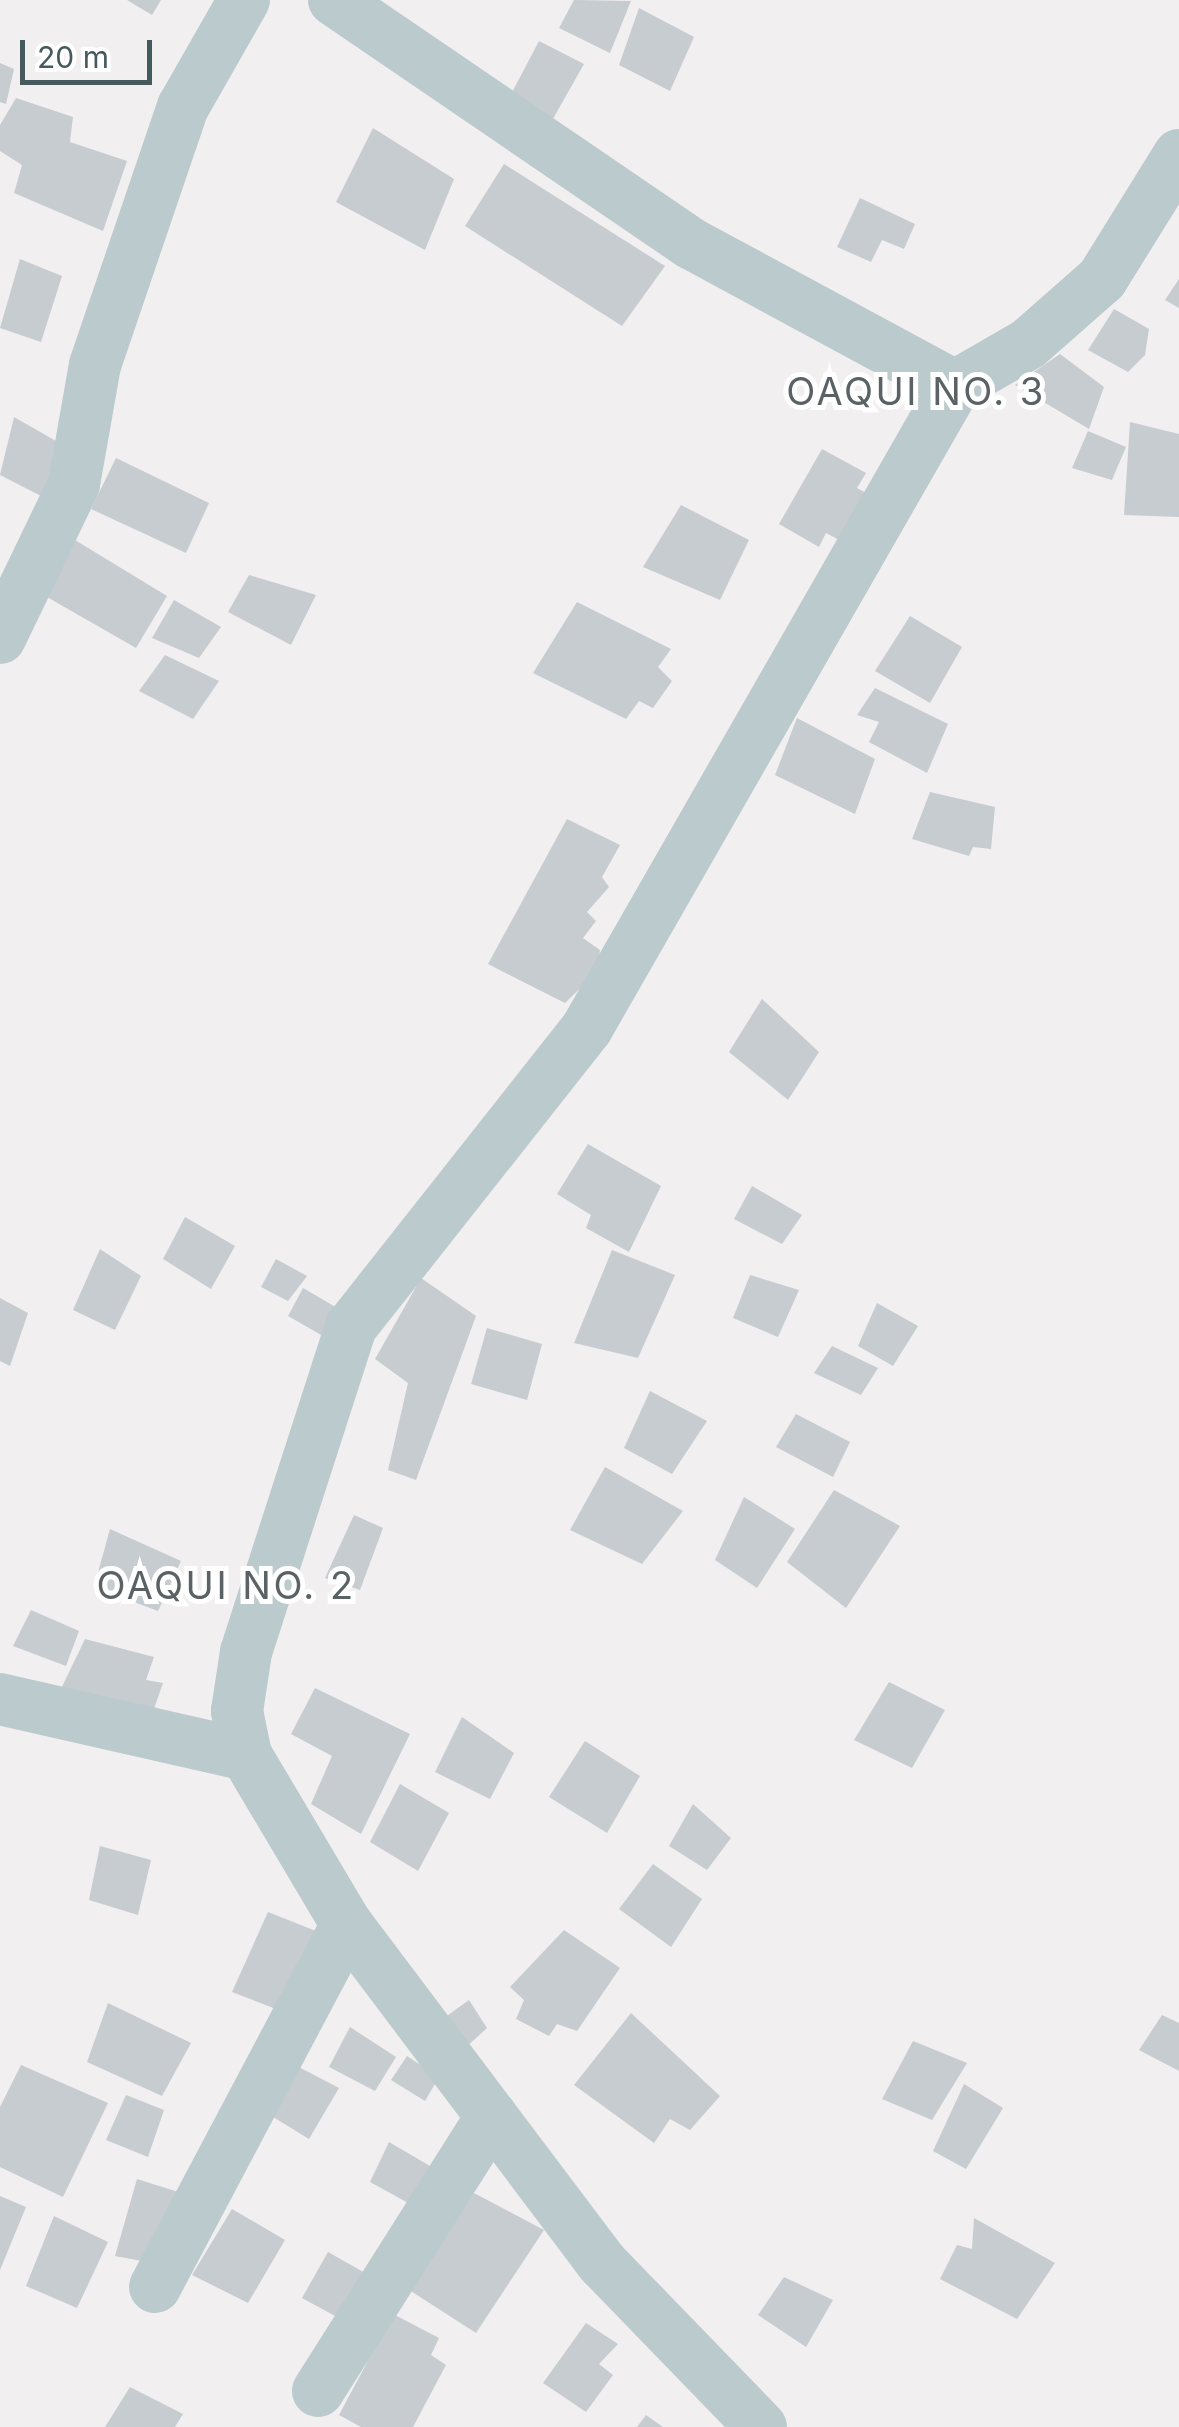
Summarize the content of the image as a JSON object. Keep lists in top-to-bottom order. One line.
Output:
{"districts":["OAQUI NO. 3","OAQUI NO. 2"],"scale_bar":"20 m"}
